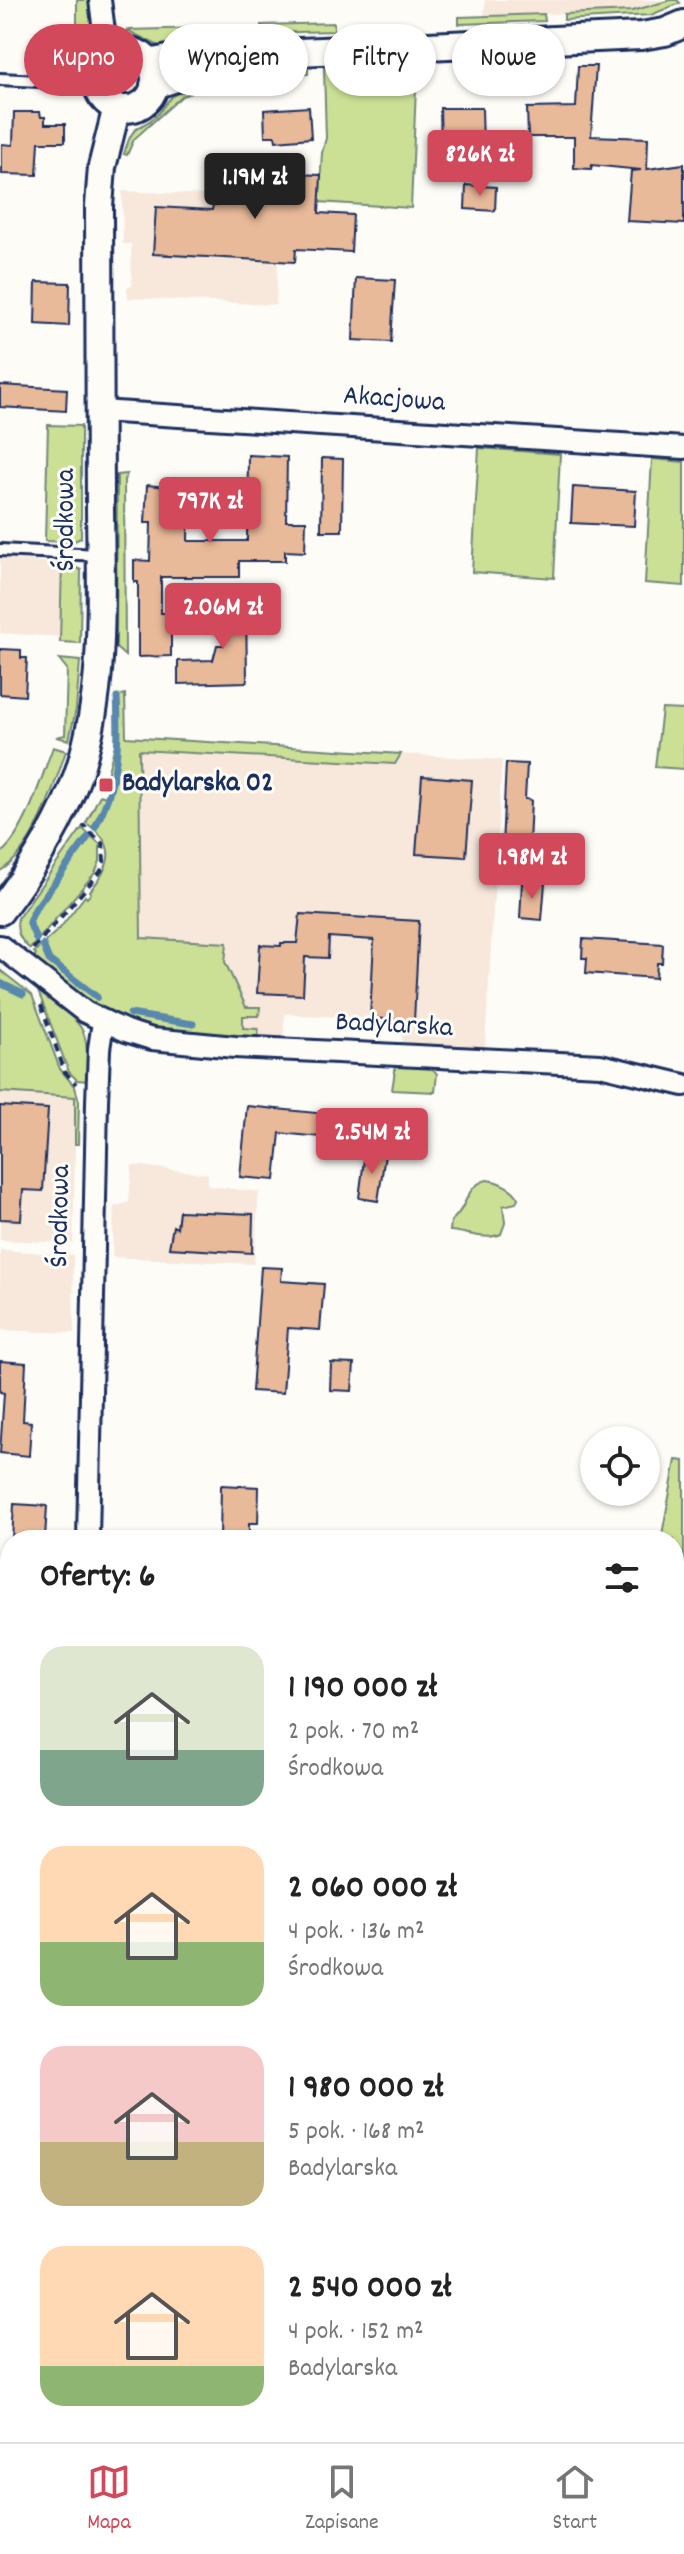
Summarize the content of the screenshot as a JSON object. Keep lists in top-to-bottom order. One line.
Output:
{"streets":{"street":["Akacjowa","Środkowa","Badylarska"]},"crossings":[["Akacjowa","Środkowa"],["Środkowa","Badylarska"]],"places":{"transit":["Badylarska 02"]},"page":{"chip":["Kupno","Wynajem","Filtry","Nowe"],"price":["826K zł","1.19M zł","797K zł","2.06M zł","1.98M zł","2.54M zł"],"heading":"Oferty: 6","list":[{"name":"1 190 000 zł","note":"2 pok. · 70 m² · Środkowa"},{"name":"2 060 000 zł","note":"4 pok. · 136 m² · Środkowa"},{"name":"1 980 000 zł","note":"5 pok. · 168 m² · Badylarska"},{"name":"2 540 000 zł","note":"4 pok. · 152 m² · Badylarska"}],"tabs":["Mapa","Zapisane","Start"]}}
